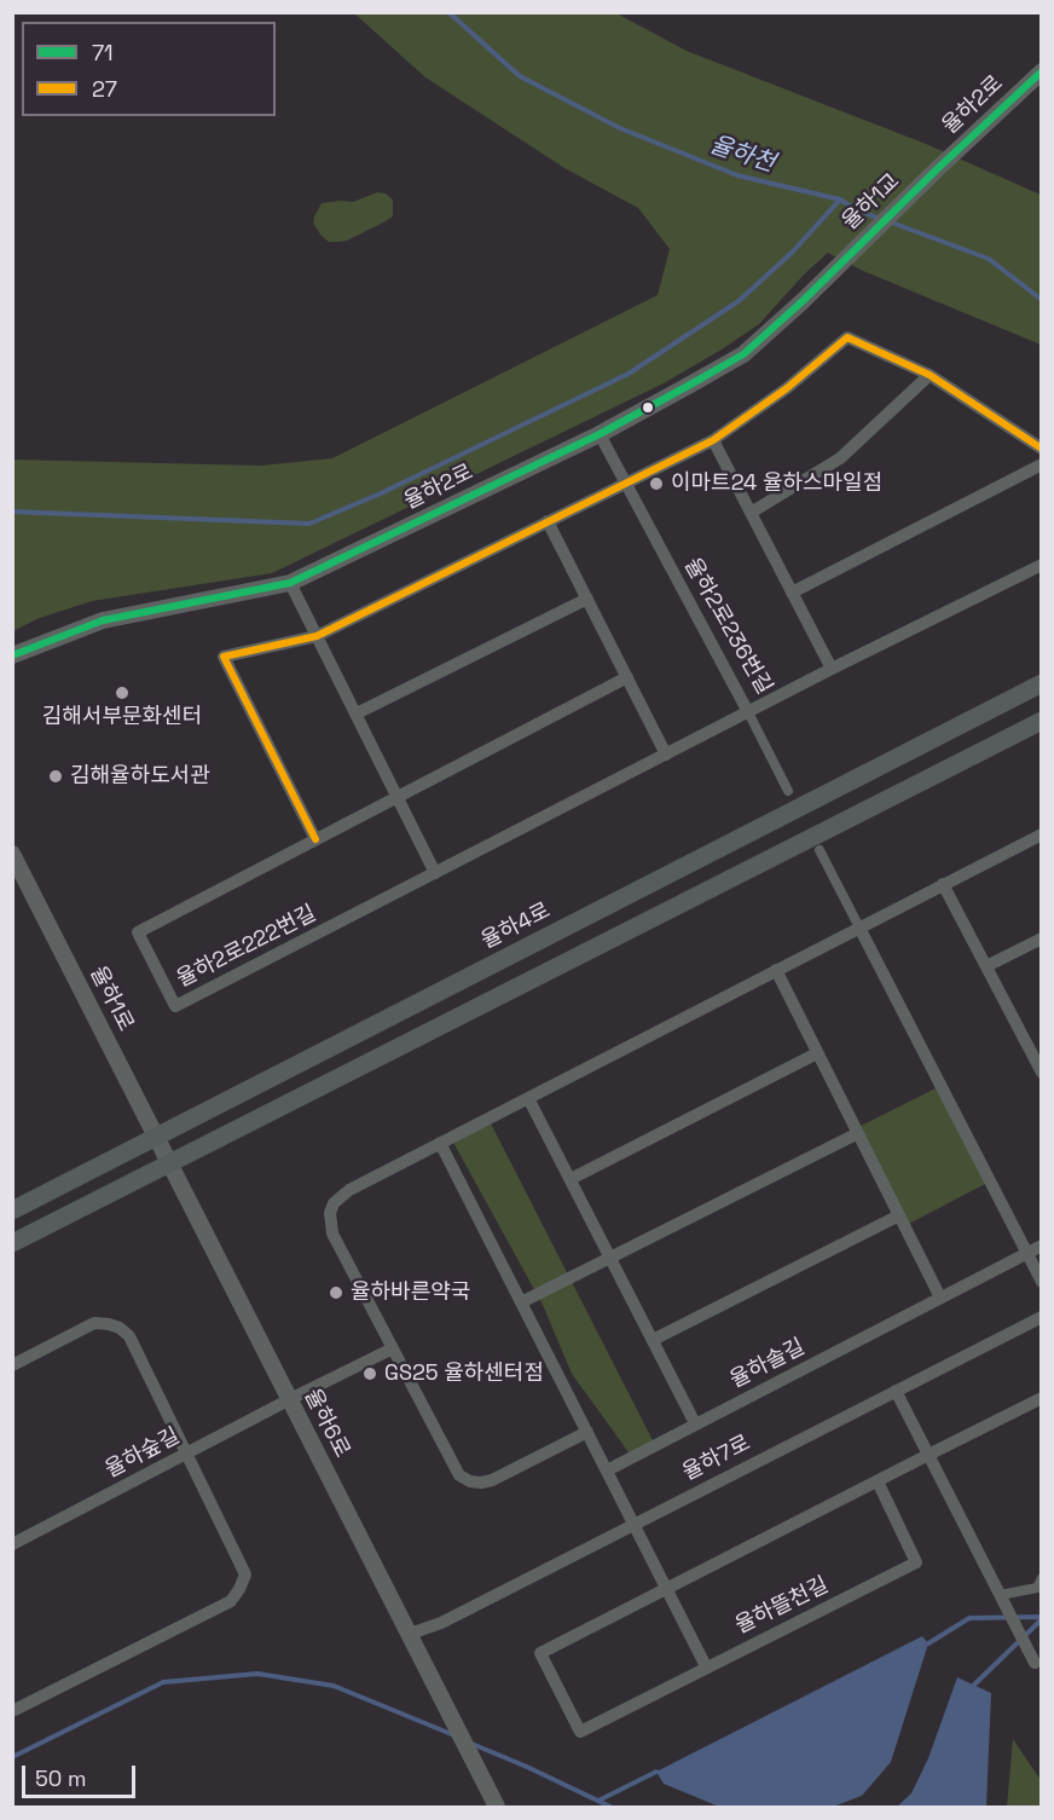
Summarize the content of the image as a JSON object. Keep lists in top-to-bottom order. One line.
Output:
{"streets":{"main road":["율하4로"],"street":["율하2로","율하1교","율하2로236번길","율하2로222번길","율하1로","율하솔길","율하6로","율하숲길","율하7로","율하뜰천길"]},"crossings":[["율하2로","율하1교"],["율하2로","율하2로236번길"],["율하2로236번길","율하2로222번길"],["율하4로","율하1로"],["율하1로","율하6로"],["율하6로","율하숲길"],["율하6로","율하7로"]],"water":["율하천"],"places":["이마트24 율하스마일점","김해서부문화센터","김해율하도서관","율하바른약국","GS25 율하센터점"],"lines":["transit line 71","transit line 27"],"legend":["71","27"],"scale_bar":"50 m"}
